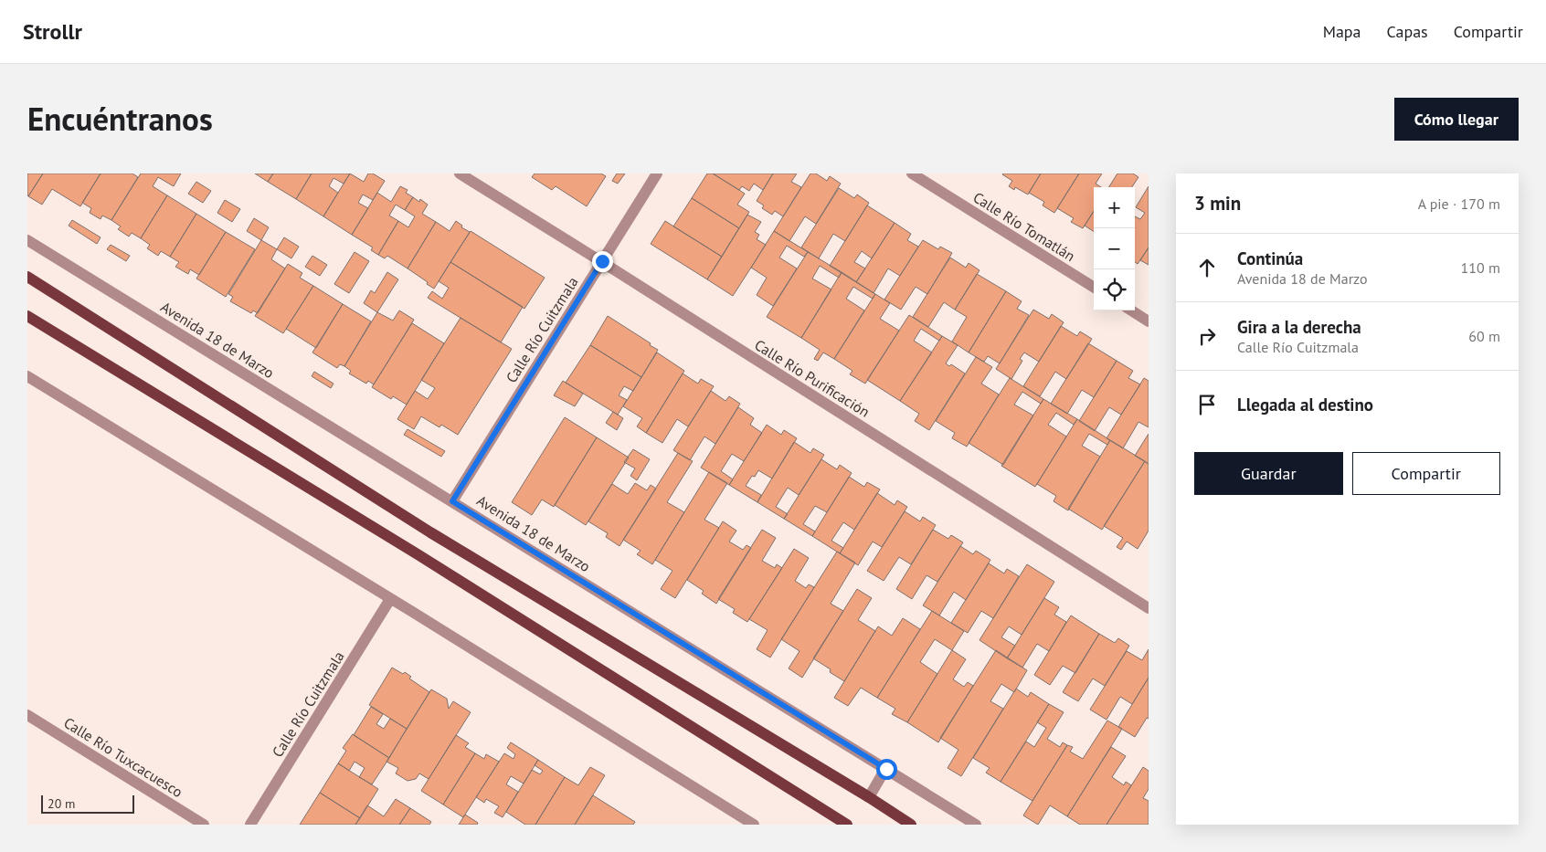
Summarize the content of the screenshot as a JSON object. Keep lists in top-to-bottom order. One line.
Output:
{"streets":{"street":["Calle Río Tomatlán","Calle Río Cuitzmala","Avenida 18 de Marzo","Calle Río Purificación","Calle Río Tuxcacuesco"]},"crossings":[["Calle Río Cuitzmala","Avenida 18 de Marzo"],["Calle Río Cuitzmala","Calle Río Purificación"]],"scale_bar":"20 m","page":{"header":"Strollr","nav":["Mapa","Capas","Compartir"],"title":"Encuéntranos","buttons":["Cómo llegar",["Guardar","Compartir"]],"heading":["3 min","A pie · 170 m"],"map_buttons":["+","−"],"list":[["Continúa","Avenida 18 de Marzo","110 m"],["Gira a la derecha","Calle Río Cuitzmala","60 m"],"Llegada al destino"],"scale":"20 m"}}
